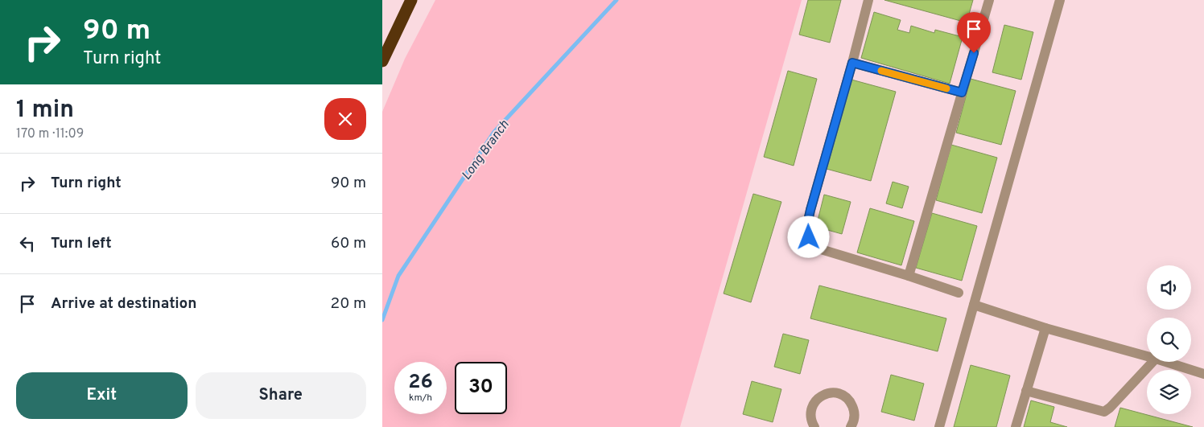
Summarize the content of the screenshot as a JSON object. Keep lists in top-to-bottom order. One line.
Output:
{"water":["Long Branch"],"page":{"turn":["90 m","Turn right"],"heading":["1 min","170 m · 11:09"],"list":[{"name":"Turn right","value":"90 m"},{"name":"Turn left","value":"60 m"},{"name":"Arrive at destination","value":"20 m"}],"speed":"26 km/h","limit":"30","buttons":["Exit","Share"]}}
